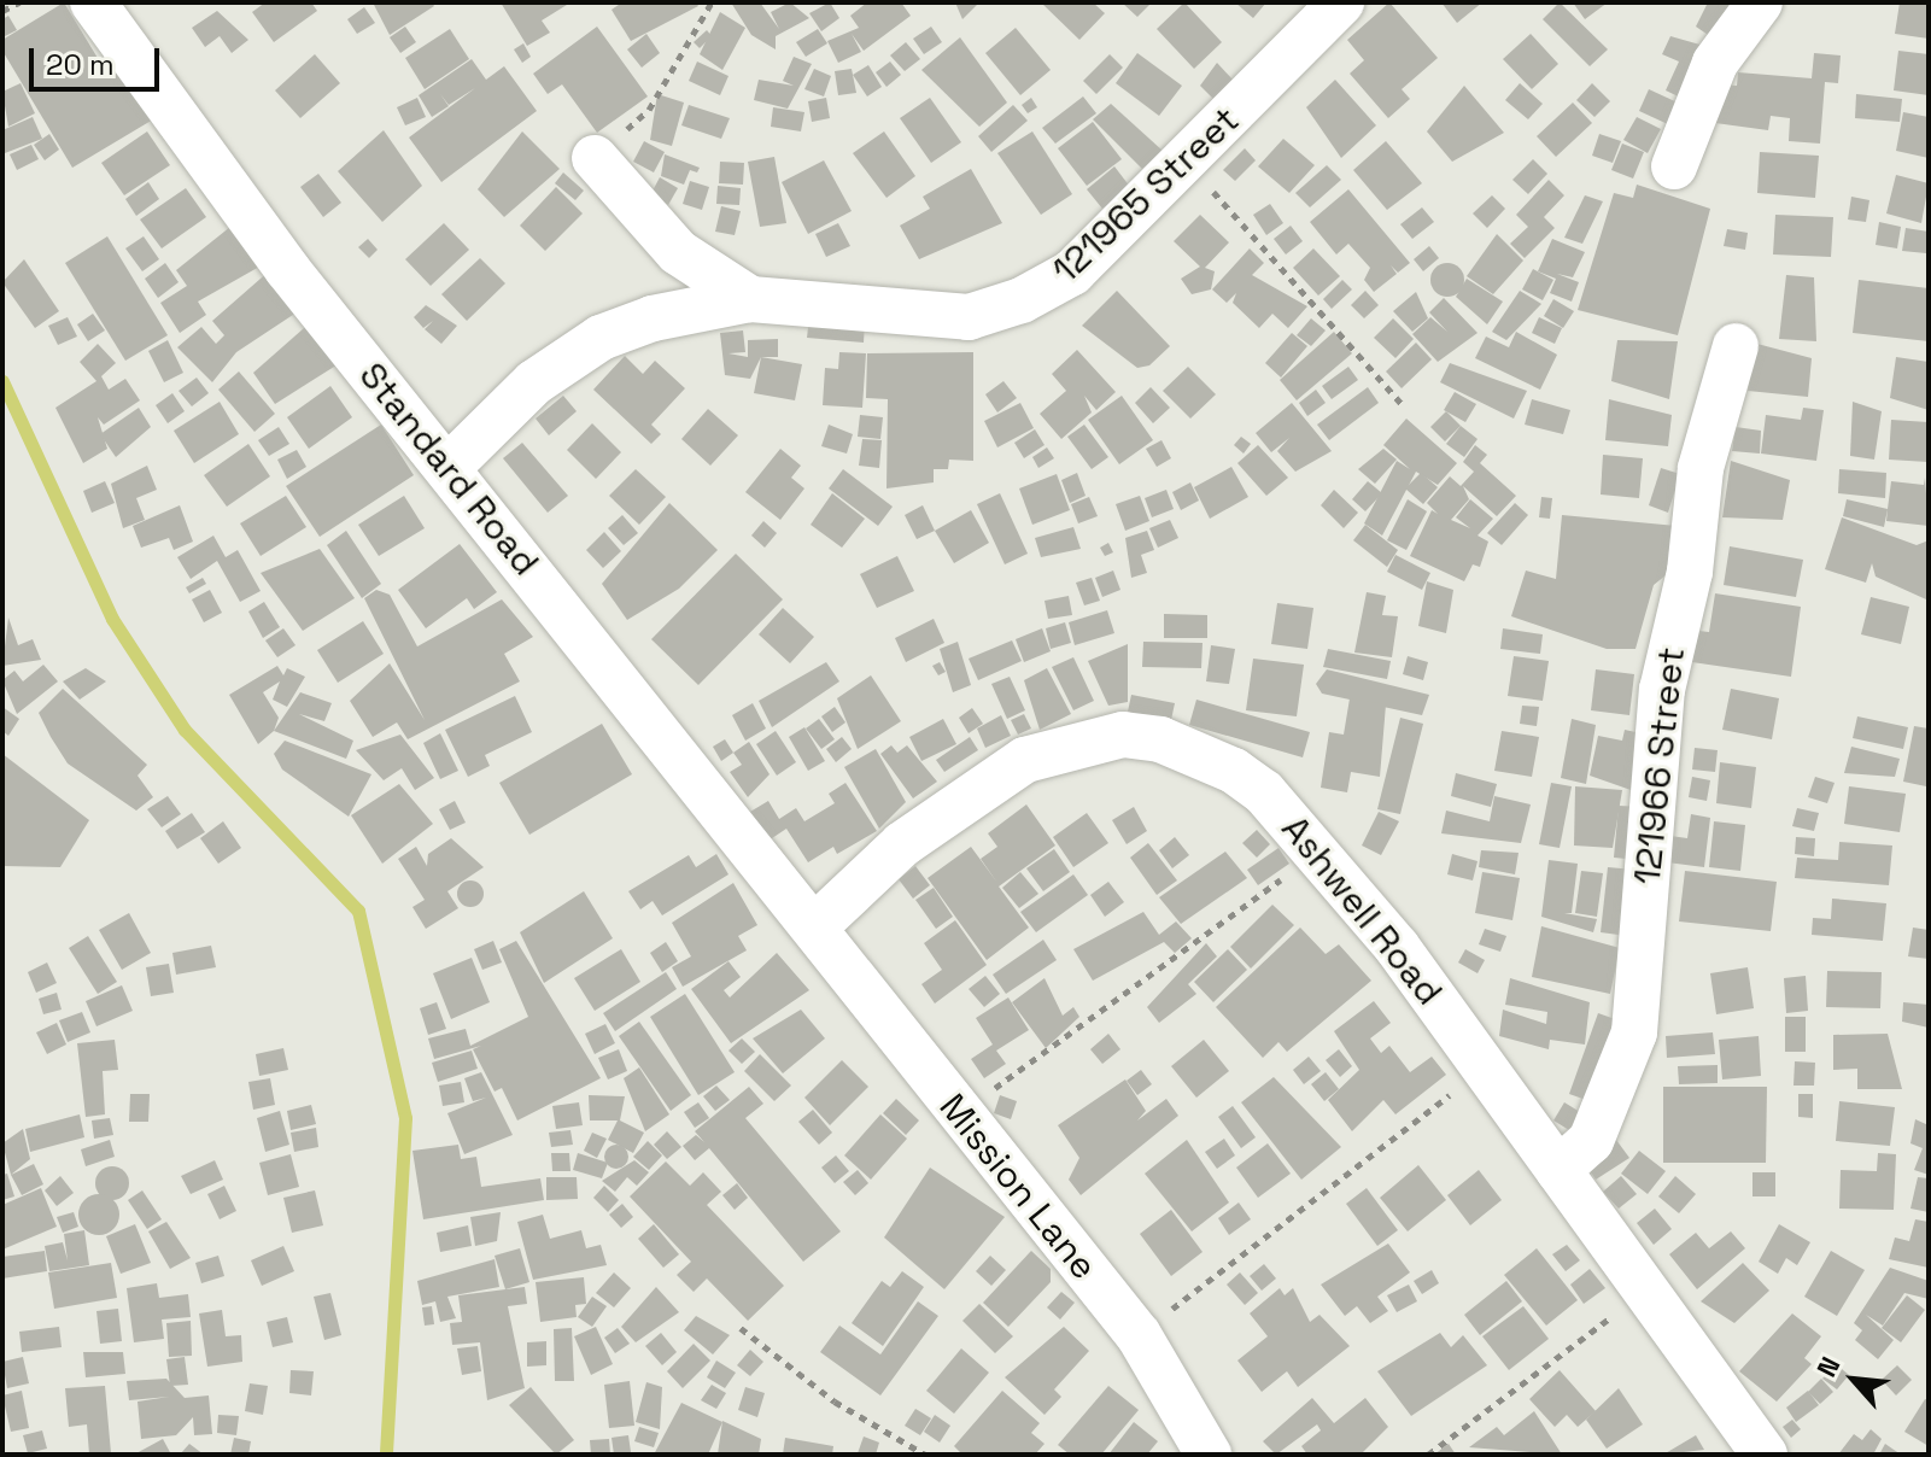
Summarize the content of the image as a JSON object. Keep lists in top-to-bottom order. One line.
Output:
{"streets":{"street":["121965 Street","Standard Road","121966 Street","Ashwell Road","Mission Lane"]},"crossings":[["121965 Street","Standard Road"],["Standard Road","Ashwell Road"],["Standard Road","Mission Lane"],["121966 Street","Ashwell Road"],["Ashwell Road","Mission Lane"]],"scale_bar":"20 m","north":"top left"}
